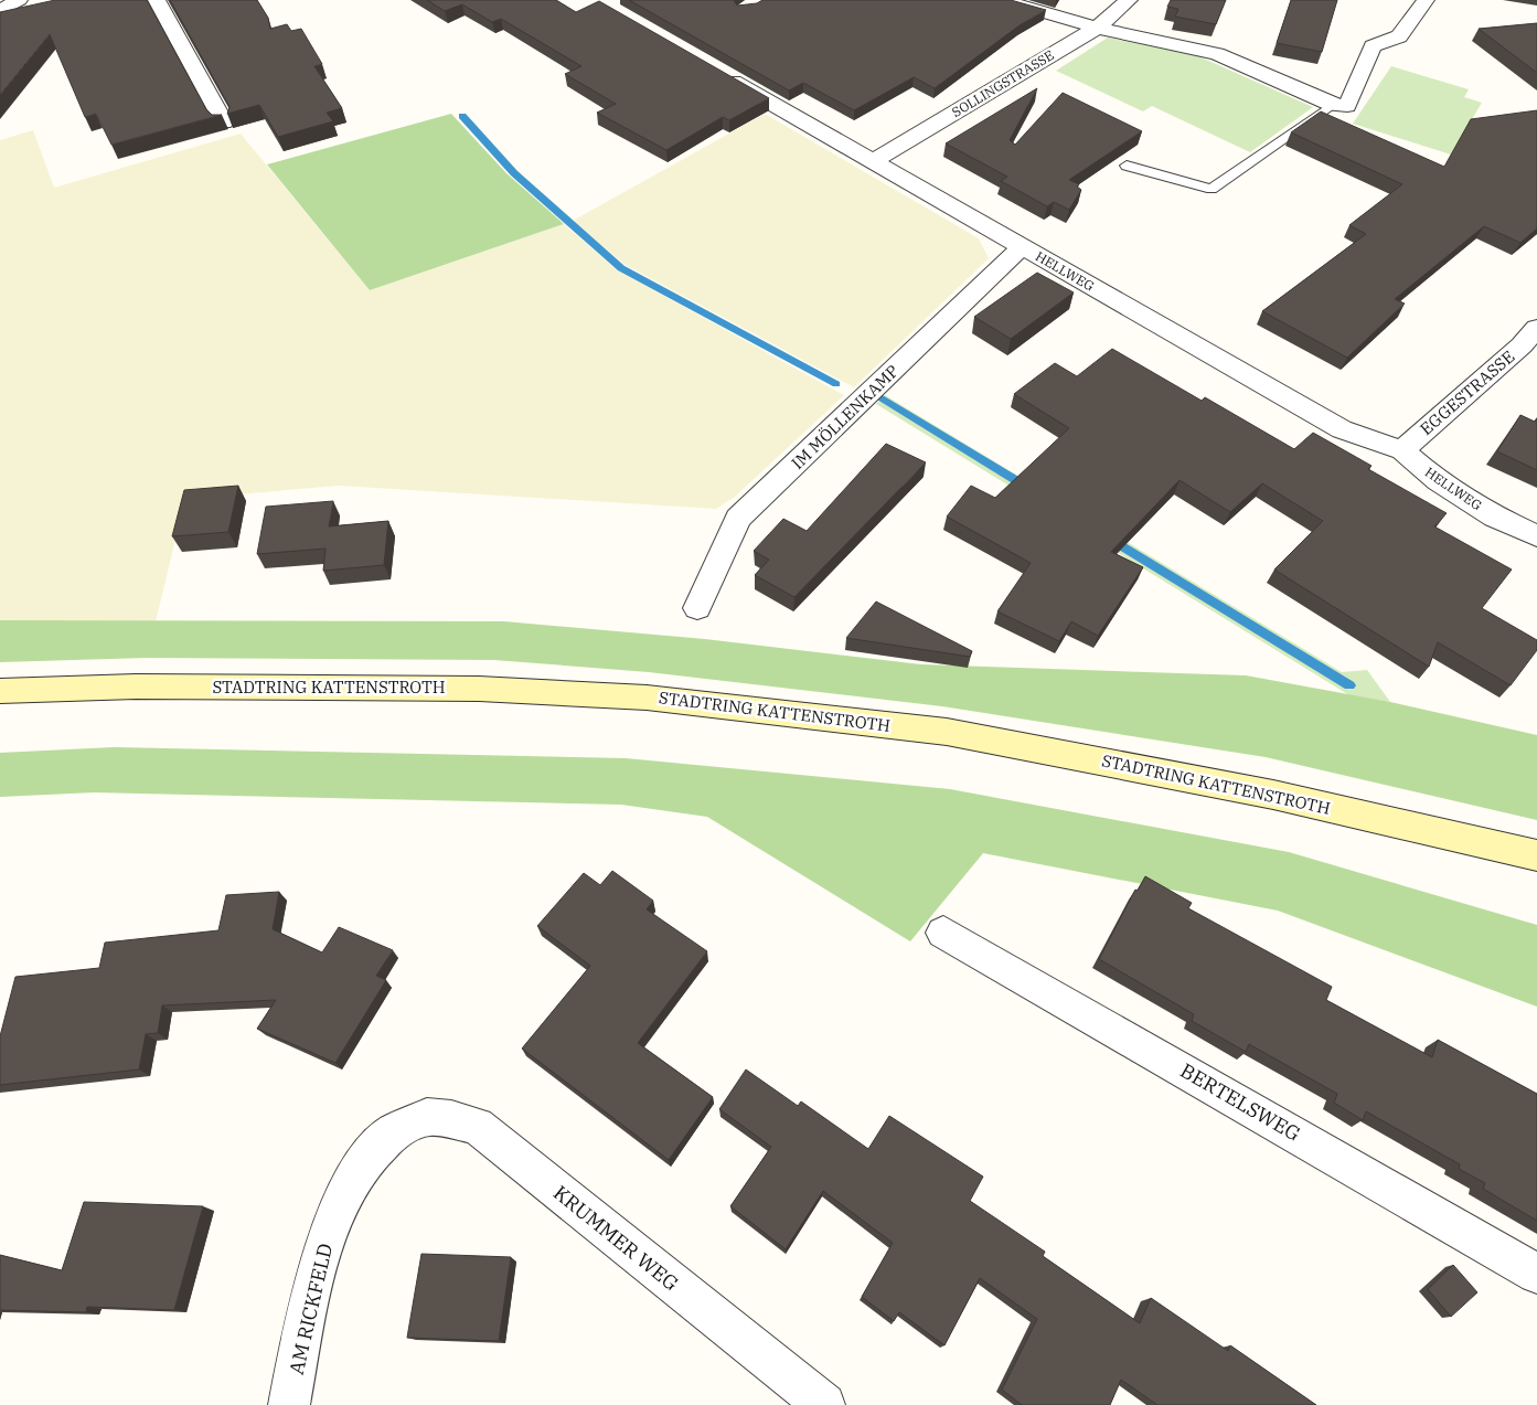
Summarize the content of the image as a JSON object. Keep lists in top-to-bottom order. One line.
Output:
{"streets":{"main road":["STADTRING KATTENSTROTH"],"street":["SOLLINGSTRASSE","HELLWEG","EGGESTRASSE","IM MÖLLENKAMP","BERTELSWEG","KRUMMER WEG","AM RICKFELD"]},"crossings":[["SOLLINGSTRASSE","HELLWEG"],["HELLWEG","EGGESTRASSE"],["HELLWEG","IM MÖLLENKAMP"],["KRUMMER WEG","AM RICKFELD"]]}
